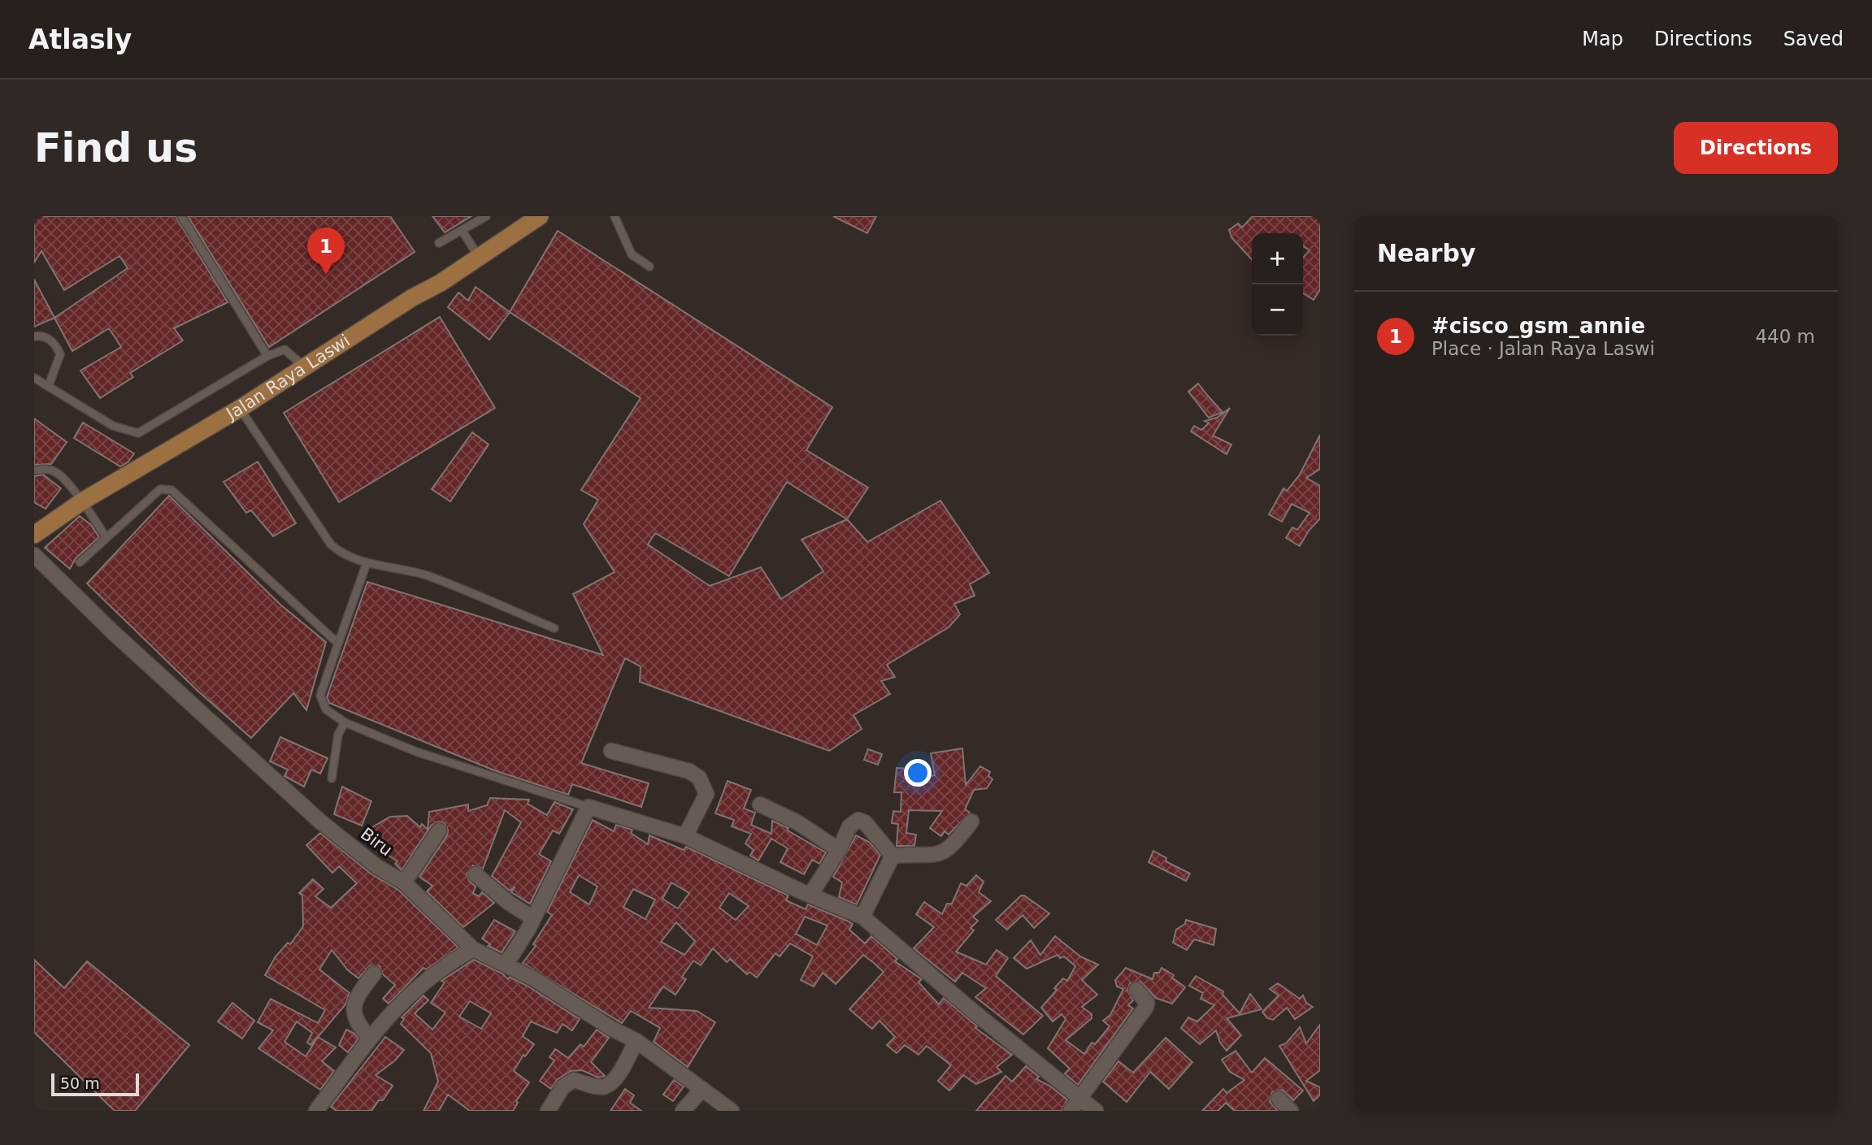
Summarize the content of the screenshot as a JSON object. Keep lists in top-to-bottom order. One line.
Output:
{"streets":{"main road":["Jalan Raya Laswi"],"street":["Biru"]},"scale_bar":"50 m","page":{"header":"Atlasly","nav":["Map","Directions","Saved"],"buttons":"Directions","title":"Find us","heading":"Nearby","pins":"1","map_buttons":["+","−"],"list":[{"mark":"1","name":"#cisco_gsm_annie","note":"Place · Jalan Raya Laswi","value":"440 m"}],"scale":"50 m"}}
